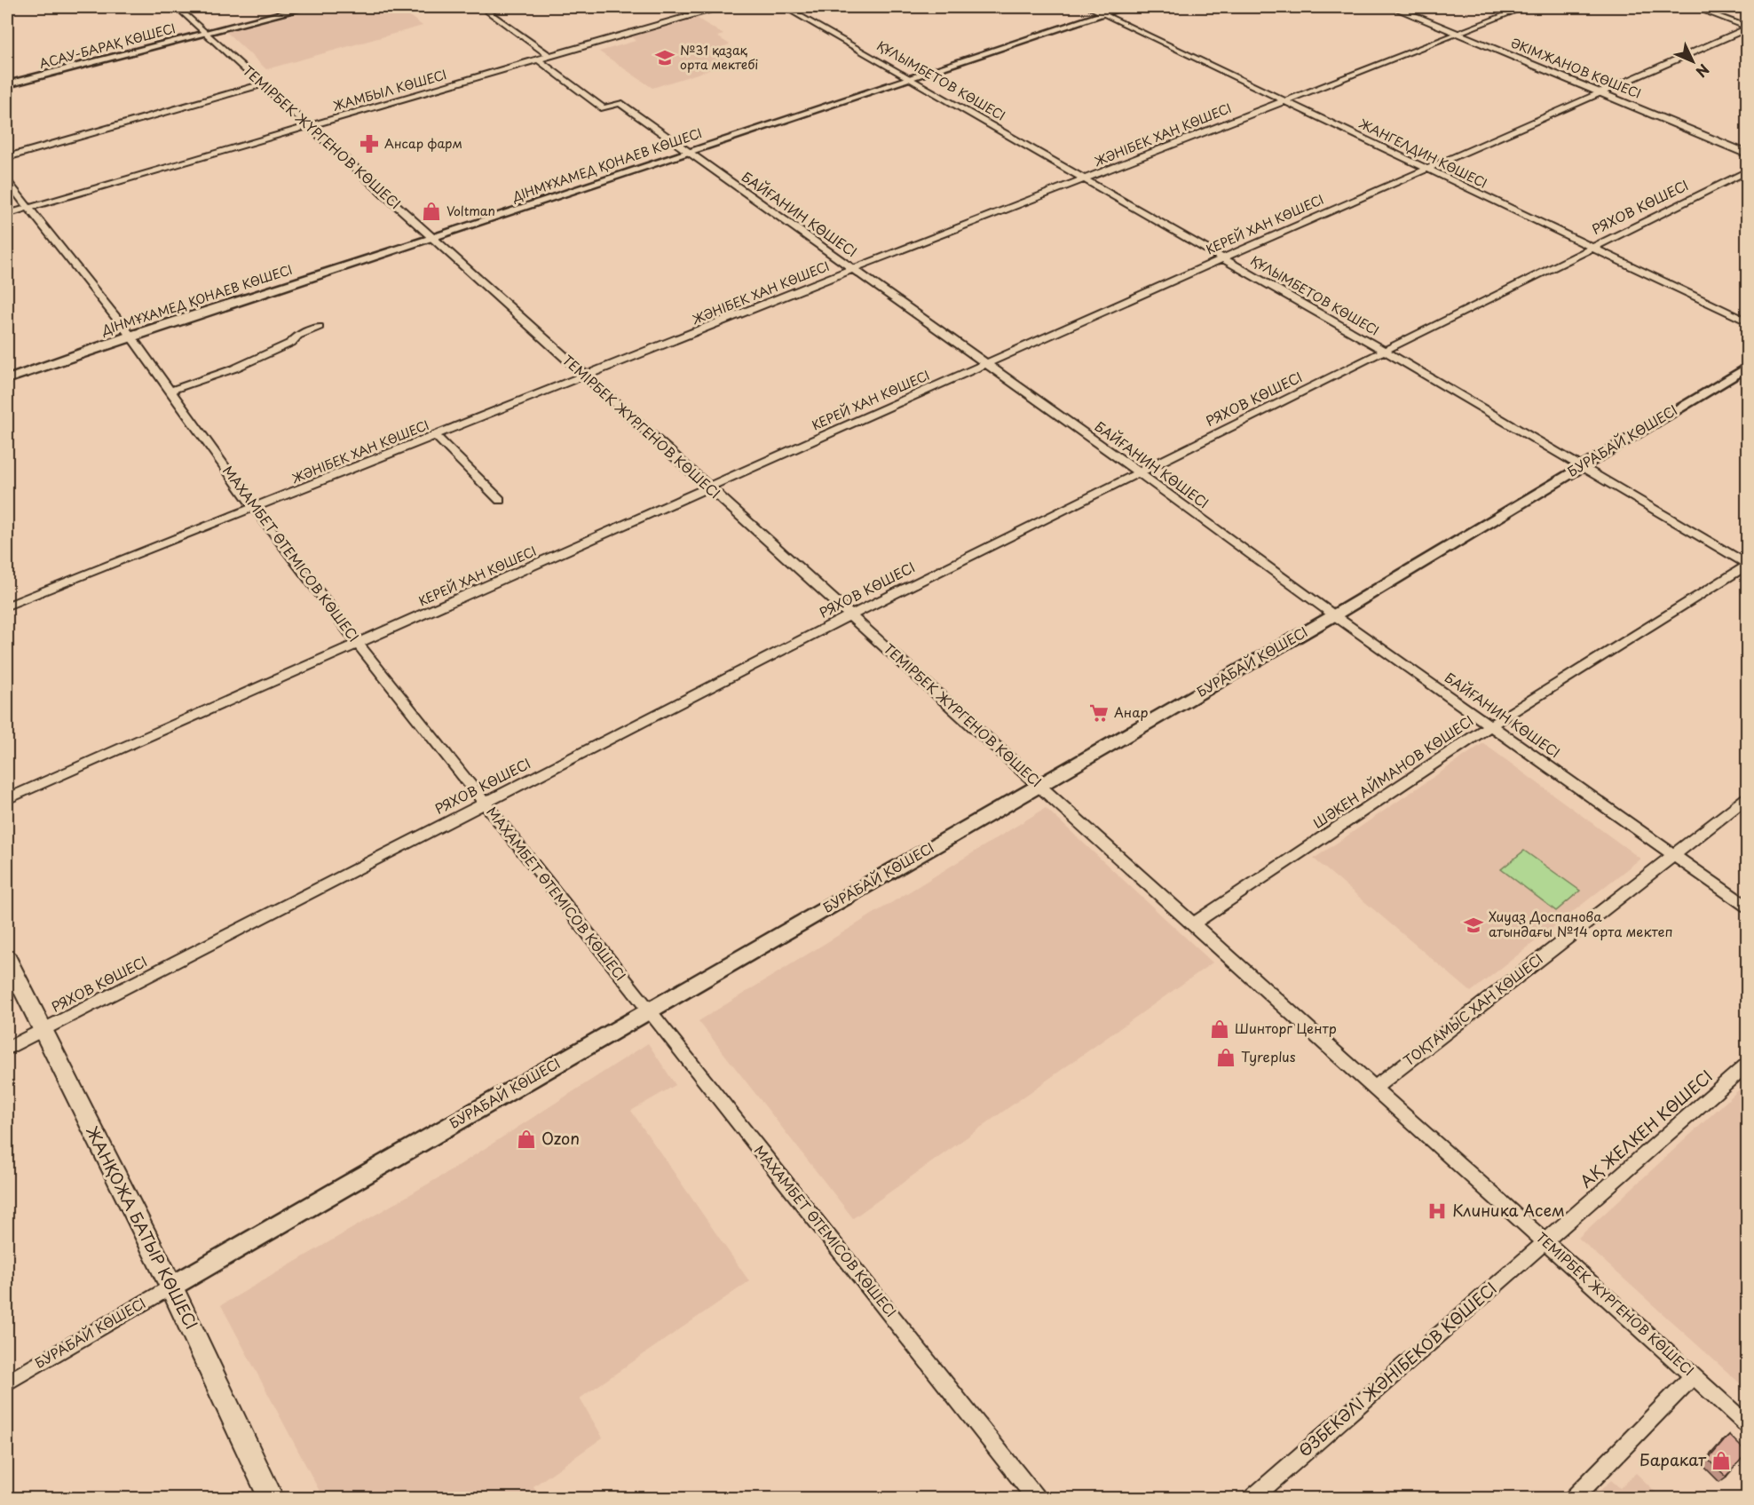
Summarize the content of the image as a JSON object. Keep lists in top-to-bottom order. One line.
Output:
{"streets":{"main road":["ӘКІМЖАНОВ КӨШЕСІ","ЖАНҚОЖА БАТЫР КӨШЕСІ"],"street":["АСАУ-БАРАҚ КӨШЕСІ","ҚҰЛЫМБЕТОВ КӨШЕСІ","ЖАМБЫЛ КӨШЕСІ","ЖӘНІБЕК ХАН КӨШЕСІ","ТЕМІРБЕК ЖҮРГЕНОВ КӨШЕСІ","ЖАНГЕЛДИН КӨШЕСІ","ДІНМҰХАМЕД ҚОНАЕВ КӨШЕСІ","РЯХОВ КӨШЕСІ","БАЙҒАНИН КӨШЕСІ","КЕРЕЙ ХАН КӨШЕСІ","БУРАБАЙ КӨШЕСІ","МАХАМБЕТ ӨТЕМІСОВ КӨШЕСІ","ШӘКЕН АЙМАНОВ КӨШЕСІ","ТОҚТАМЫС ХАН КӨШЕСІ","АҚ ЖЕЛКЕН КӨШЕСІ","ӨЗБЕКӘЛІ ЖӘНІБЕКОВ КӨШЕСІ"]},"crossings":[["АСАУ-БАРАҚ КӨШЕСІ","ТЕМІРБЕК ЖҮРГЕНОВ КӨШЕСІ"],["ӘКІМЖАНОВ КӨШЕСІ","ЖӘНІБЕК ХАН КӨШЕСІ"],["ӘКІМЖАНОВ КӨШЕСІ","КЕРЕЙ ХАН КӨШЕСІ"],["ҚҰЛЫМБЕТОВ КӨШЕСІ","ЖӘНІБЕК ХАН КӨШЕСІ"],["ҚҰЛЫМБЕТОВ КӨШЕСІ","ДІНМҰХАМЕД ҚОНАЕВ КӨШЕСІ"],["ҚҰЛЫМБЕТОВ КӨШЕСІ","РЯХОВ КӨШЕСІ"],["ҚҰЛЫМБЕТОВ КӨШЕСІ","КЕРЕЙ ХАН КӨШЕСІ"],["ҚҰЛЫМБЕТОВ КӨШЕСІ","БУРАБАЙ КӨШЕСІ"],["ҚҰЛЫМБЕТОВ КӨШЕСІ","ШӘКЕН АЙМАНОВ КӨШЕСІ"],["ЖАМБЫЛ КӨШЕСІ","ТЕМІРБЕК ЖҮРГЕНОВ КӨШЕСІ"],["ЖАМБЫЛ КӨШЕСІ","БАЙҒАНИН КӨШЕСІ"],["ЖАМБЫЛ КӨШЕСІ","МАХАМБЕТ ӨТЕМІСОВ КӨШЕСІ"],["ЖӘНІБЕК ХАН КӨШЕСІ","ТЕМІРБЕК ЖҮРГЕНОВ КӨШЕСІ"],["ЖӘНІБЕК ХАН КӨШЕСІ","ЖАНГЕЛДИН КӨШЕСІ"],["ЖӘНІБЕК ХАН КӨШЕСІ","БАЙҒАНИН КӨШЕСІ"],["ЖӘНІБЕК ХАН КӨШЕСІ","МАХАМБЕТ ӨТЕМІСОВ КӨШЕСІ"],["ТЕМІРБЕК ЖҮРГЕНОВ КӨШЕСІ","ДІНМҰХАМЕД ҚОНАЕВ КӨШЕСІ"],["ТЕМІРБЕК ЖҮРГЕНОВ КӨШЕСІ","РЯХОВ КӨШЕСІ"],["ТЕМІРБЕК ЖҮРГЕНОВ КӨШЕСІ","КЕРЕЙ ХАН КӨШЕСІ"],["ТЕМІРБЕК ЖҮРГЕНОВ КӨШЕСІ","БУРАБАЙ КӨШЕСІ"],["ТЕМІРБЕК ЖҮРГЕНОВ КӨШЕСІ","ШӘКЕН АЙМАНОВ КӨШЕСІ"],["ТЕМІРБЕК ЖҮРГЕНОВ КӨШЕСІ","ТОҚТАМЫС ХАН КӨШЕСІ"],["ТЕМІРБЕК ЖҮРГЕНОВ КӨШЕСІ","АҚ ЖЕЛКЕН КӨШЕСІ"],["ТЕМІРБЕК ЖҮРГЕНОВ КӨШЕСІ","ӨЗБЕКӘЛІ ЖӘНІБЕКОВ КӨШЕСІ"],["ЖАНГЕЛДИН КӨШЕСІ","ДІНМҰХАМЕД ҚОНАЕВ КӨШЕСІ"],["ЖАНГЕЛДИН КӨШЕСІ","РЯХОВ КӨШЕСІ"],["ЖАНГЕЛДИН КӨШЕСІ","КЕРЕЙ ХАН КӨШЕСІ"],["ДІНМҰХАМЕД ҚОНАЕВ КӨШЕСІ","БАЙҒАНИН КӨШЕСІ"],["ДІНМҰХАМЕД ҚОНАЕВ КӨШЕСІ","МАХАМБЕТ ӨТЕМІСОВ КӨШЕСІ"],["РЯХОВ КӨШЕСІ","БАЙҒАНИН КӨШЕСІ"],["РЯХОВ КӨШЕСІ","МАХАМБЕТ ӨТЕМІСОВ КӨШЕСІ"],["РЯХОВ КӨШЕСІ","ЖАНҚОЖА БАТЫР КӨШЕСІ"],["БАЙҒАНИН КӨШЕСІ","КЕРЕЙ ХАН КӨШЕСІ"],["БАЙҒАНИН КӨШЕСІ","БУРАБАЙ КӨШЕСІ"],["БАЙҒАНИН КӨШЕСІ","ШӘКЕН АЙМАНОВ КӨШЕСІ"],["БАЙҒАНИН КӨШЕСІ","ТОҚТАМЫС ХАН КӨШЕСІ"],["КЕРЕЙ ХАН КӨШЕСІ","МАХАМБЕТ ӨТЕМІСОВ КӨШЕСІ"],["БУРАБАЙ КӨШЕСІ","МАХАМБЕТ ӨТЕМІСОВ КӨШЕСІ"],["БУРАБАЙ КӨШЕСІ","ЖАНҚОЖА БАТЫР КӨШЕСІ"],["АҚ ЖЕЛКЕН КӨШЕСІ","ӨЗБЕКӘЛІ ЖӘНІБЕКОВ КӨШЕСІ"]],"places":{"school or university":["№31 қазақ орта мектебі","Хиуаз Доспанова атындағы №14 орта мектеп"],"pharmacy":["Ансар фарм"],"shop":["Voltman","Шинторг Центр","Tyreplus","Ozon","Баракат"],"supermarket":["Анар"],"hospital":["Клиника Асем"]},"north":"bottom right"}
